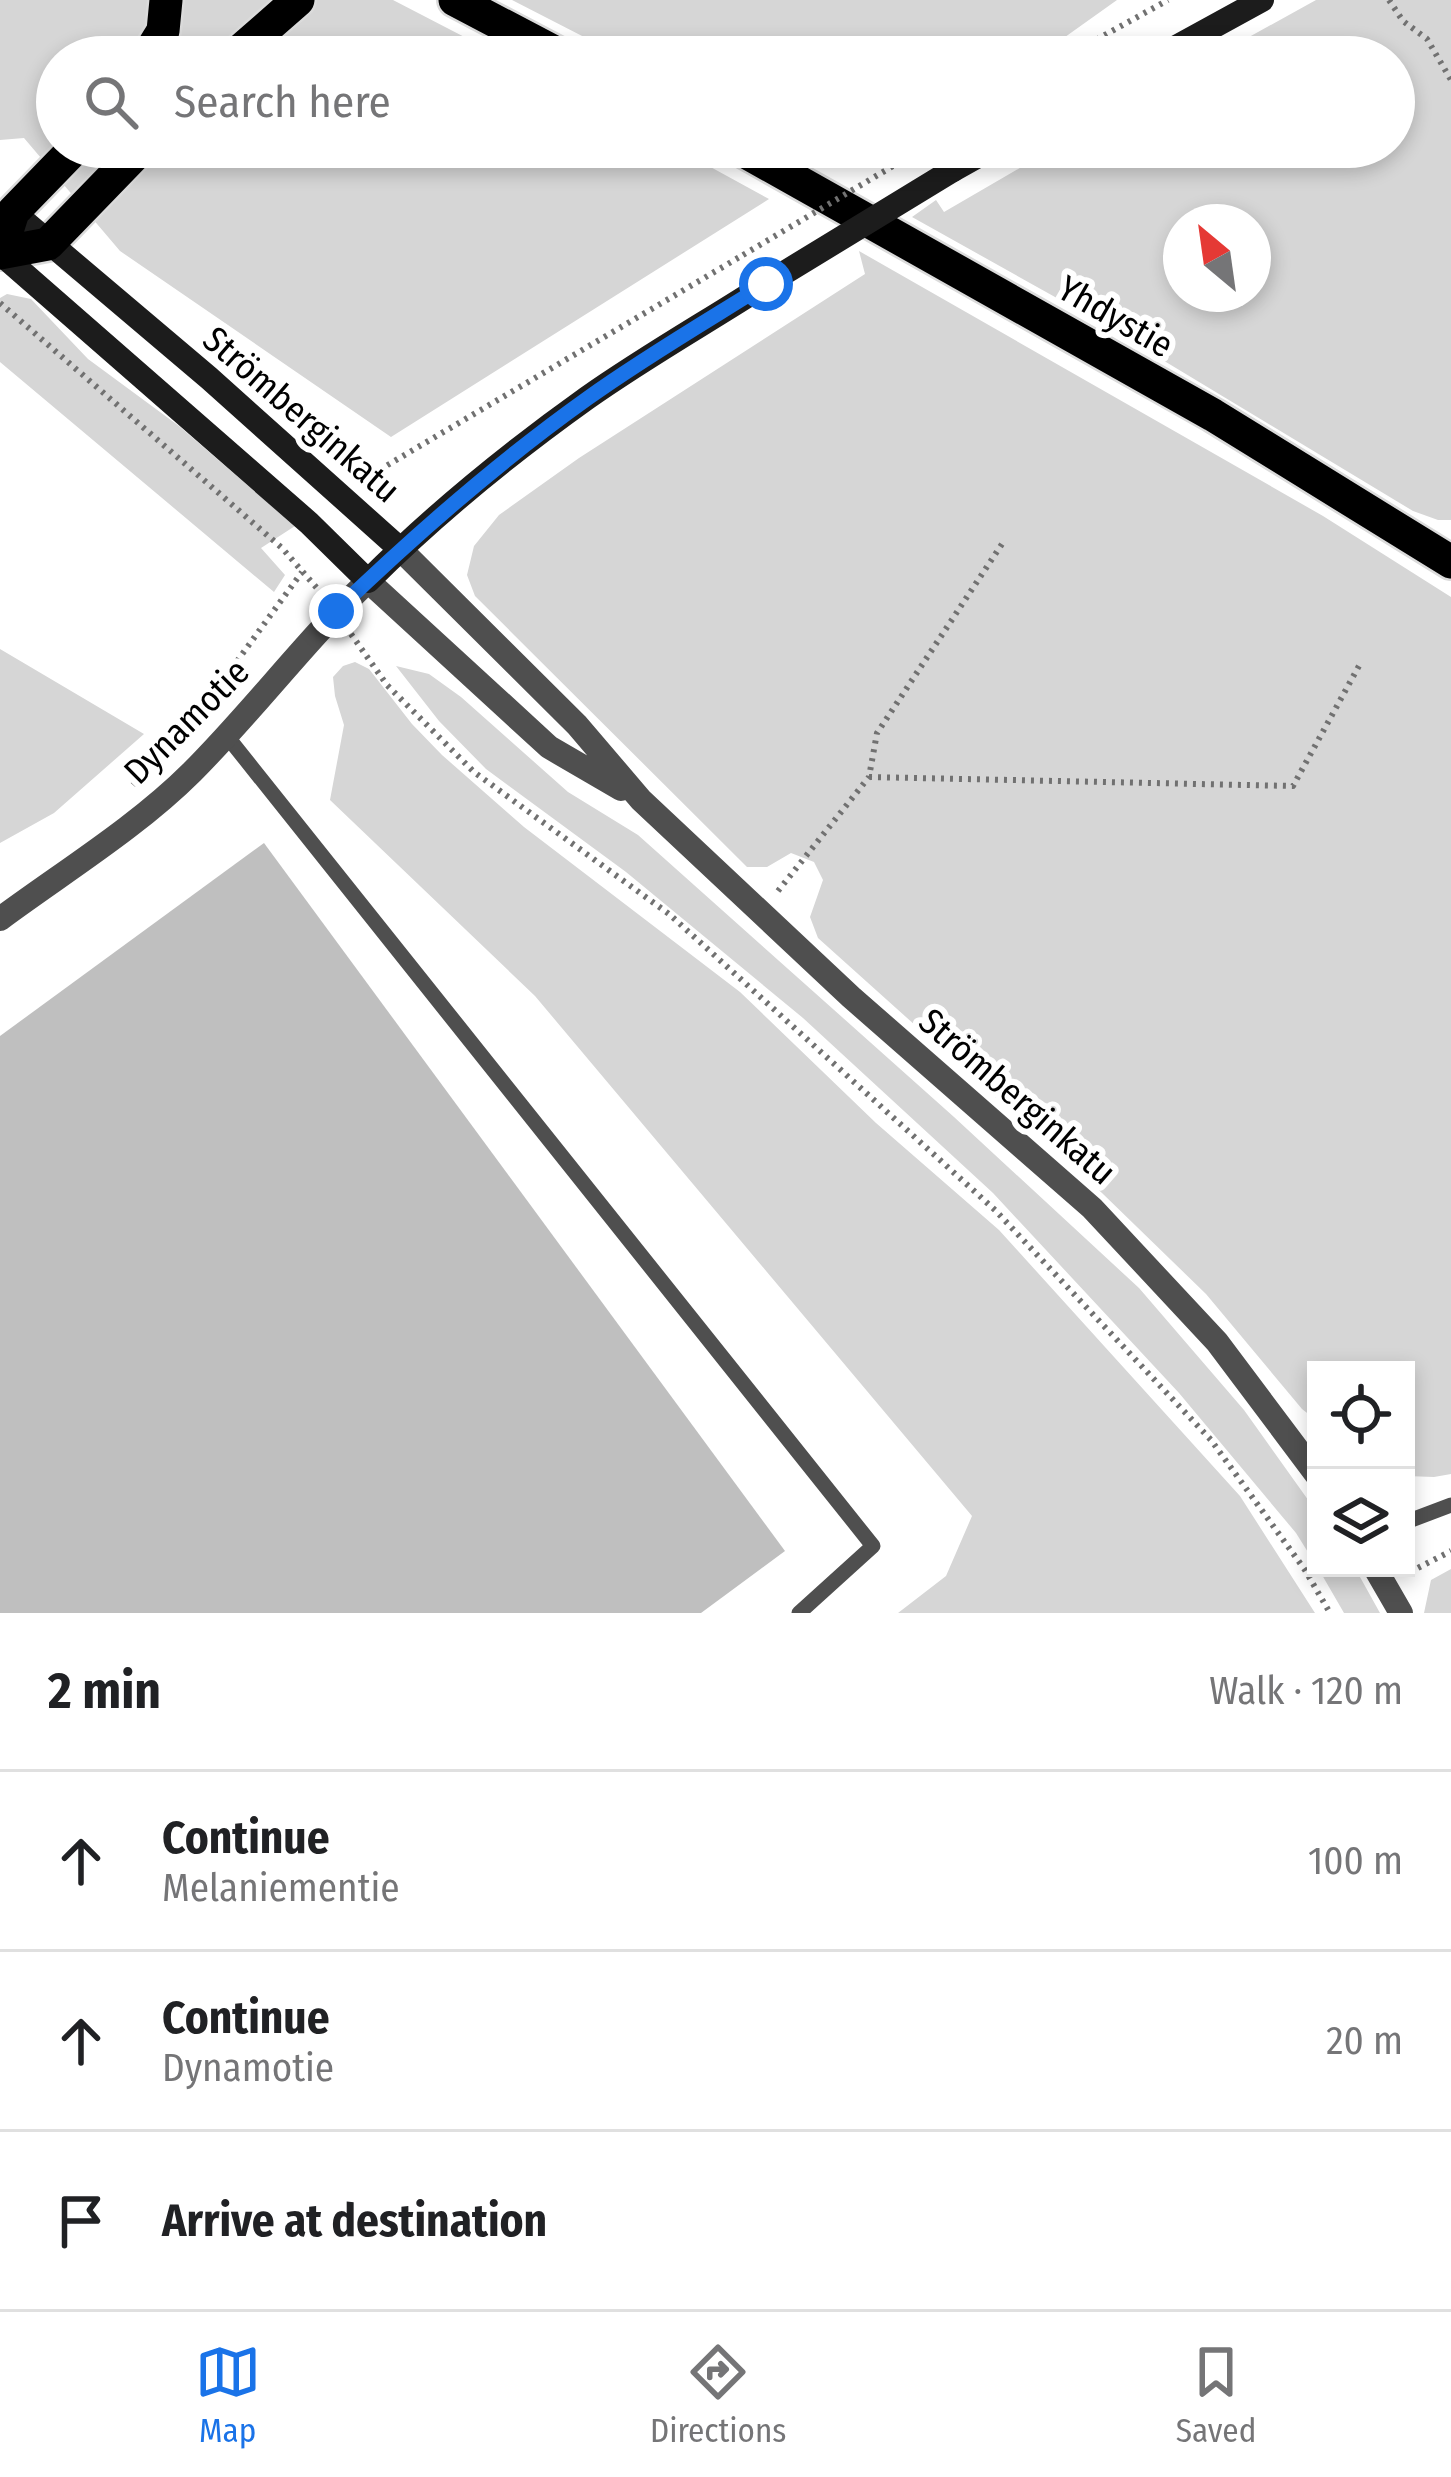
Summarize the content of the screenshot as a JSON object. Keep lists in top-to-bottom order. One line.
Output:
{"streets":{"highway":["Yhdystie"],"main road":["Strömberginkatu","Dynamotie"]},"crossings":[["Strömberginkatu","Dynamotie"]],"north":"top left","page":{"search":"Search here","heading":["2 min","Walk · 120 m"],"list":[["Continue","Melaniementie","100 m"],["Continue","Dynamotie","20 m"],"Arrive at destination"],"nav":["Map","Directions","Saved"]}}
